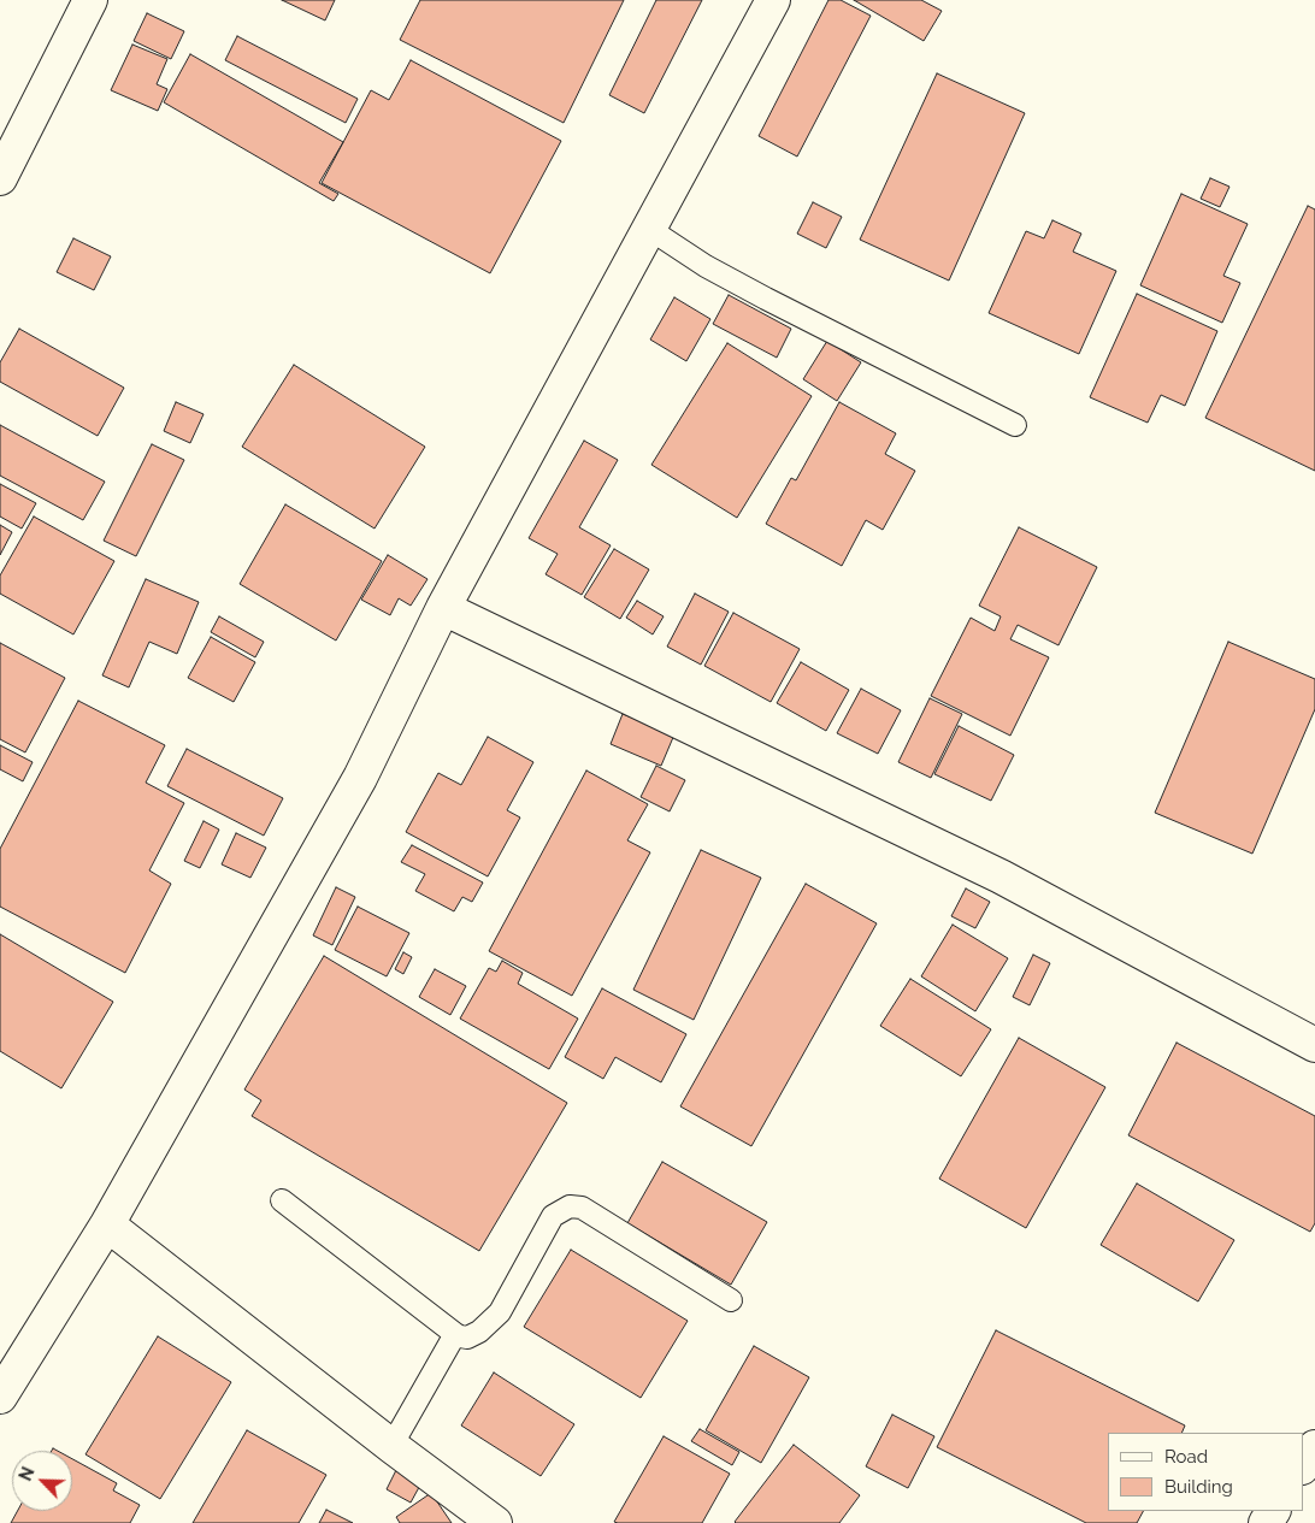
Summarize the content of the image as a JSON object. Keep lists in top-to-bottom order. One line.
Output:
{"legend":["Road","Building"],"north":"top left"}
